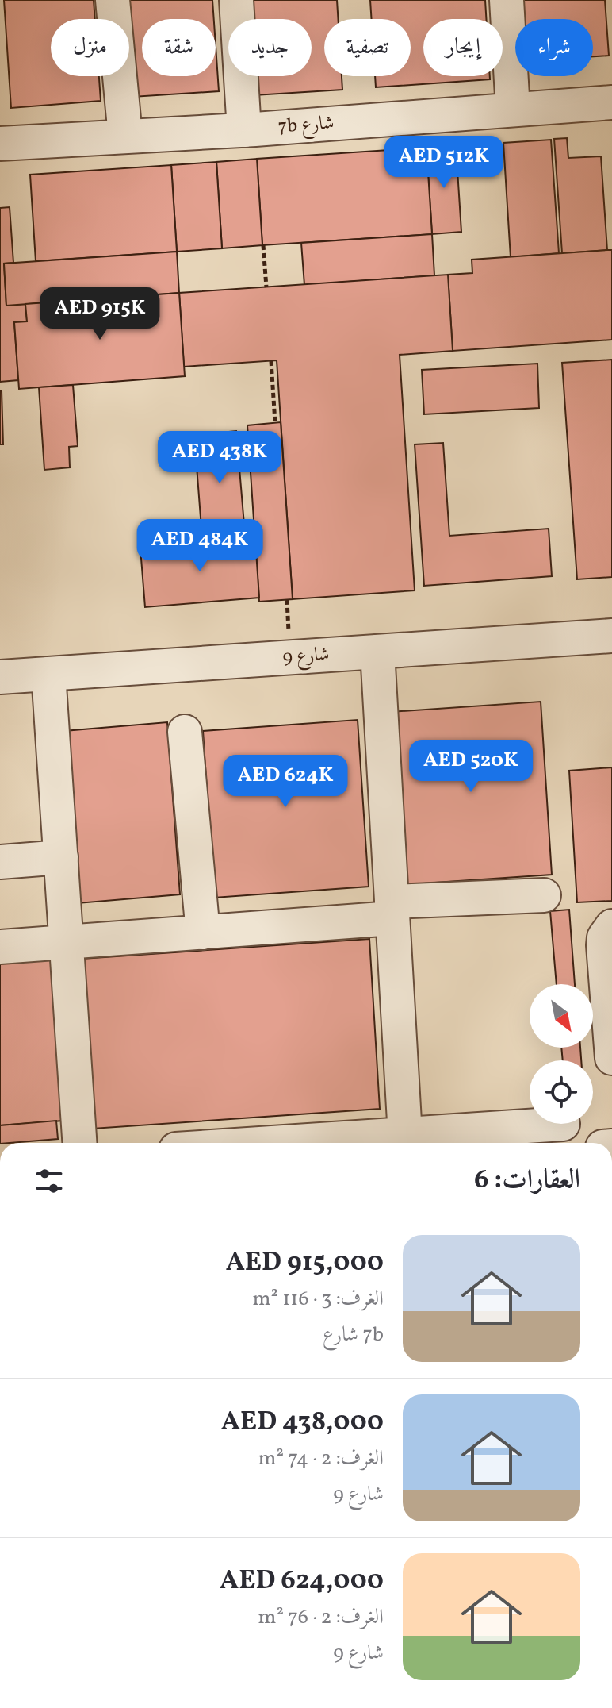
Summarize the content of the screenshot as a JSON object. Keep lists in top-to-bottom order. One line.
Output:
{"streets":{"street":["7b شارع","شارع 9"]},"north":"bottom right","page":{"chip":["شراء","إيجار","تصفية","جديد","شقة","منزل"],"price":["AED 512K","AED 915K","AED 438K","AED 484K","AED 520K","AED 624K"],"heading":"العقارات: 6","list":[{"name":"AED 915,000","note":"الغرف: 3 · 116 m² · 7b شارع"},{"name":"AED 438,000","note":"الغرف: 2 · 74 m² · شارع 9"},{"name":"AED 624,000","note":"الغرف: 2 · 76 m² · شارع 9"}]}}
